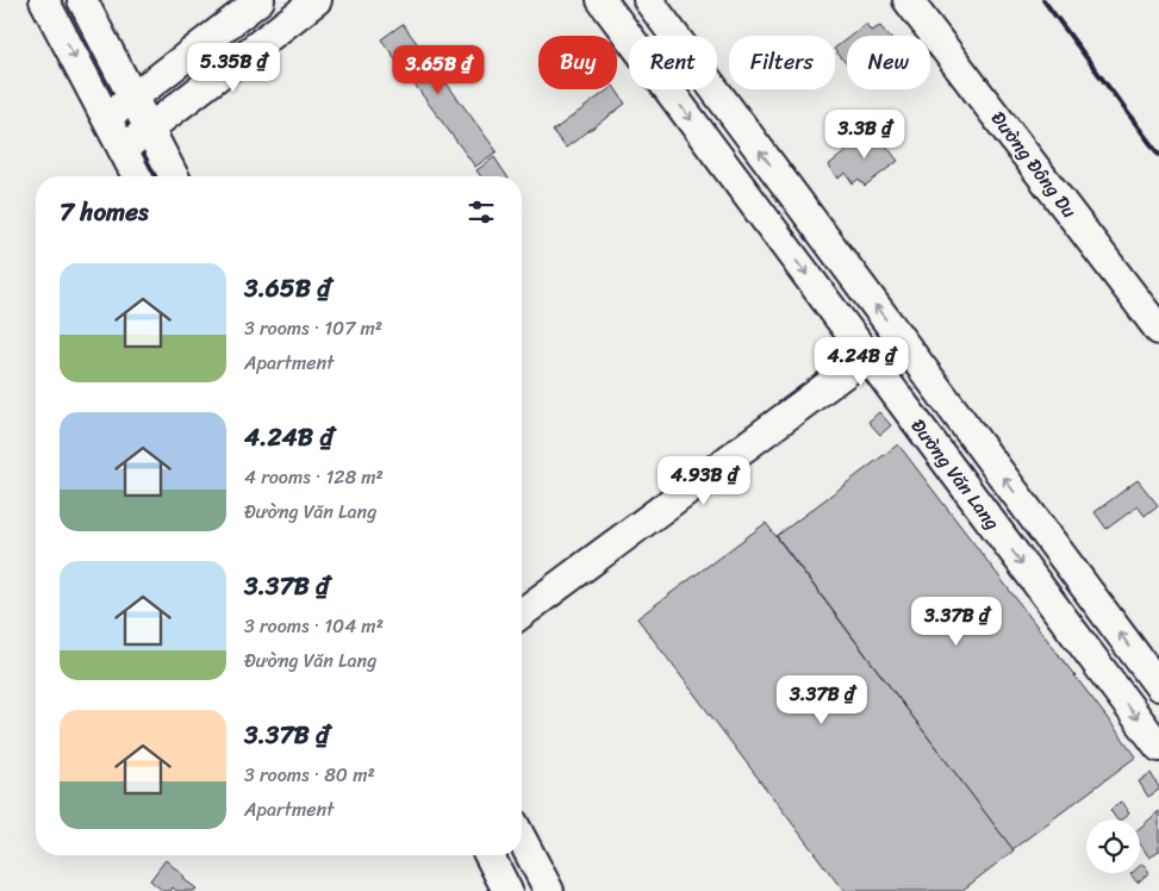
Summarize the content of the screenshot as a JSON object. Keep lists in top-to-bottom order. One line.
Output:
{"streets":{"street":["Đường Đông Du","Đường Văn Lang"]},"page":{"chip":["Buy","Rent","Filters","New"],"price":["5.35B ₫","3.65B ₫","3.3B ₫","4.24B ₫","4.93B ₫","3.37B ₫","3.37B ₫"],"heading":"7 homes","list":[{"name":"3.65B ₫","note":"3 rooms · 107 m² · Apartment"},{"name":"4.24B ₫","note":"4 rooms · 128 m² · Đường Văn Lang"},{"name":"3.37B ₫","note":"3 rooms · 104 m² · Đường Văn Lang"},{"name":"3.37B ₫","note":"3 rooms · 80 m² · Apartment"}]}}
